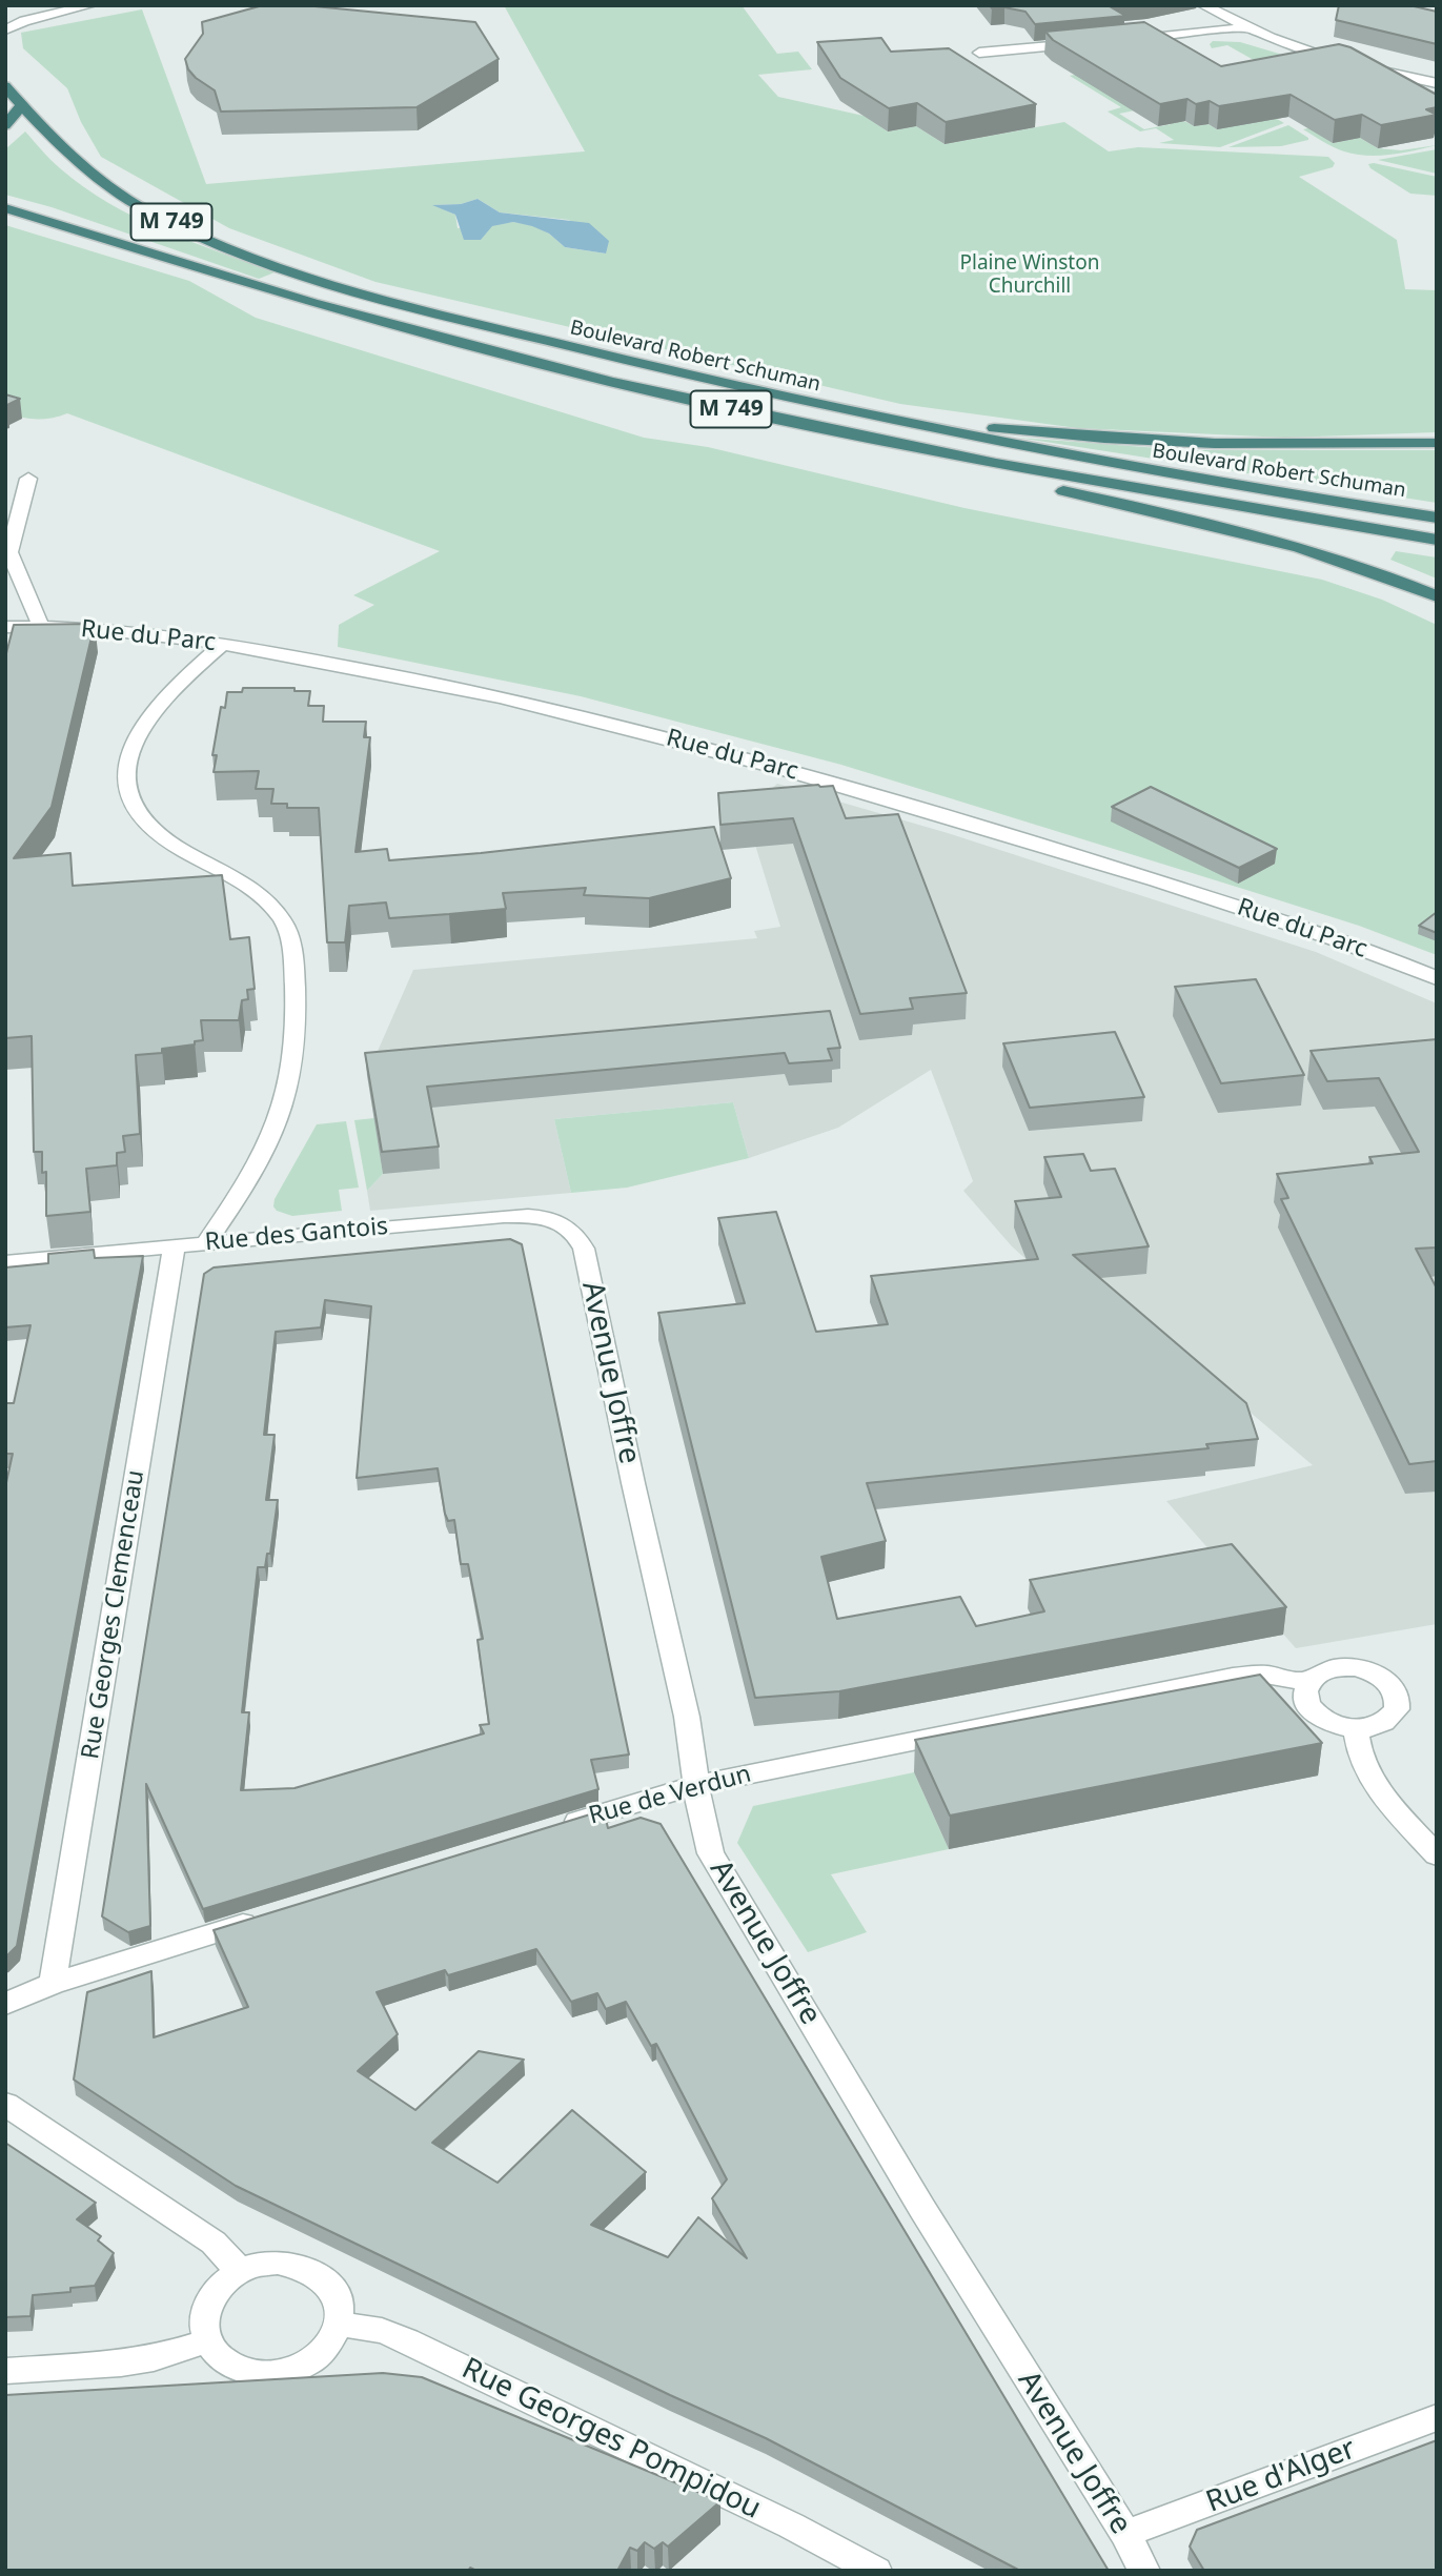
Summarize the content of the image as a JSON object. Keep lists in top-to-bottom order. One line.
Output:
{"streets":{"highway":["M 749","Boulevard Robert Schuman"],"street":["Rue du Parc","Rue des Gantois","Avenue Joffre","Rue Georges Clemenceau","Rue de Verdun","Rue Georges Pompidou","Rue d'Alger"]},"crossings":[["Rue des Gantois","Avenue Joffre"],["Rue des Gantois","Rue Georges Clemenceau"],["Avenue Joffre","Rue de Verdun"],["Avenue Joffre","Rue d'Alger"]],"parks":["Plaine Winston Churchill"]}
